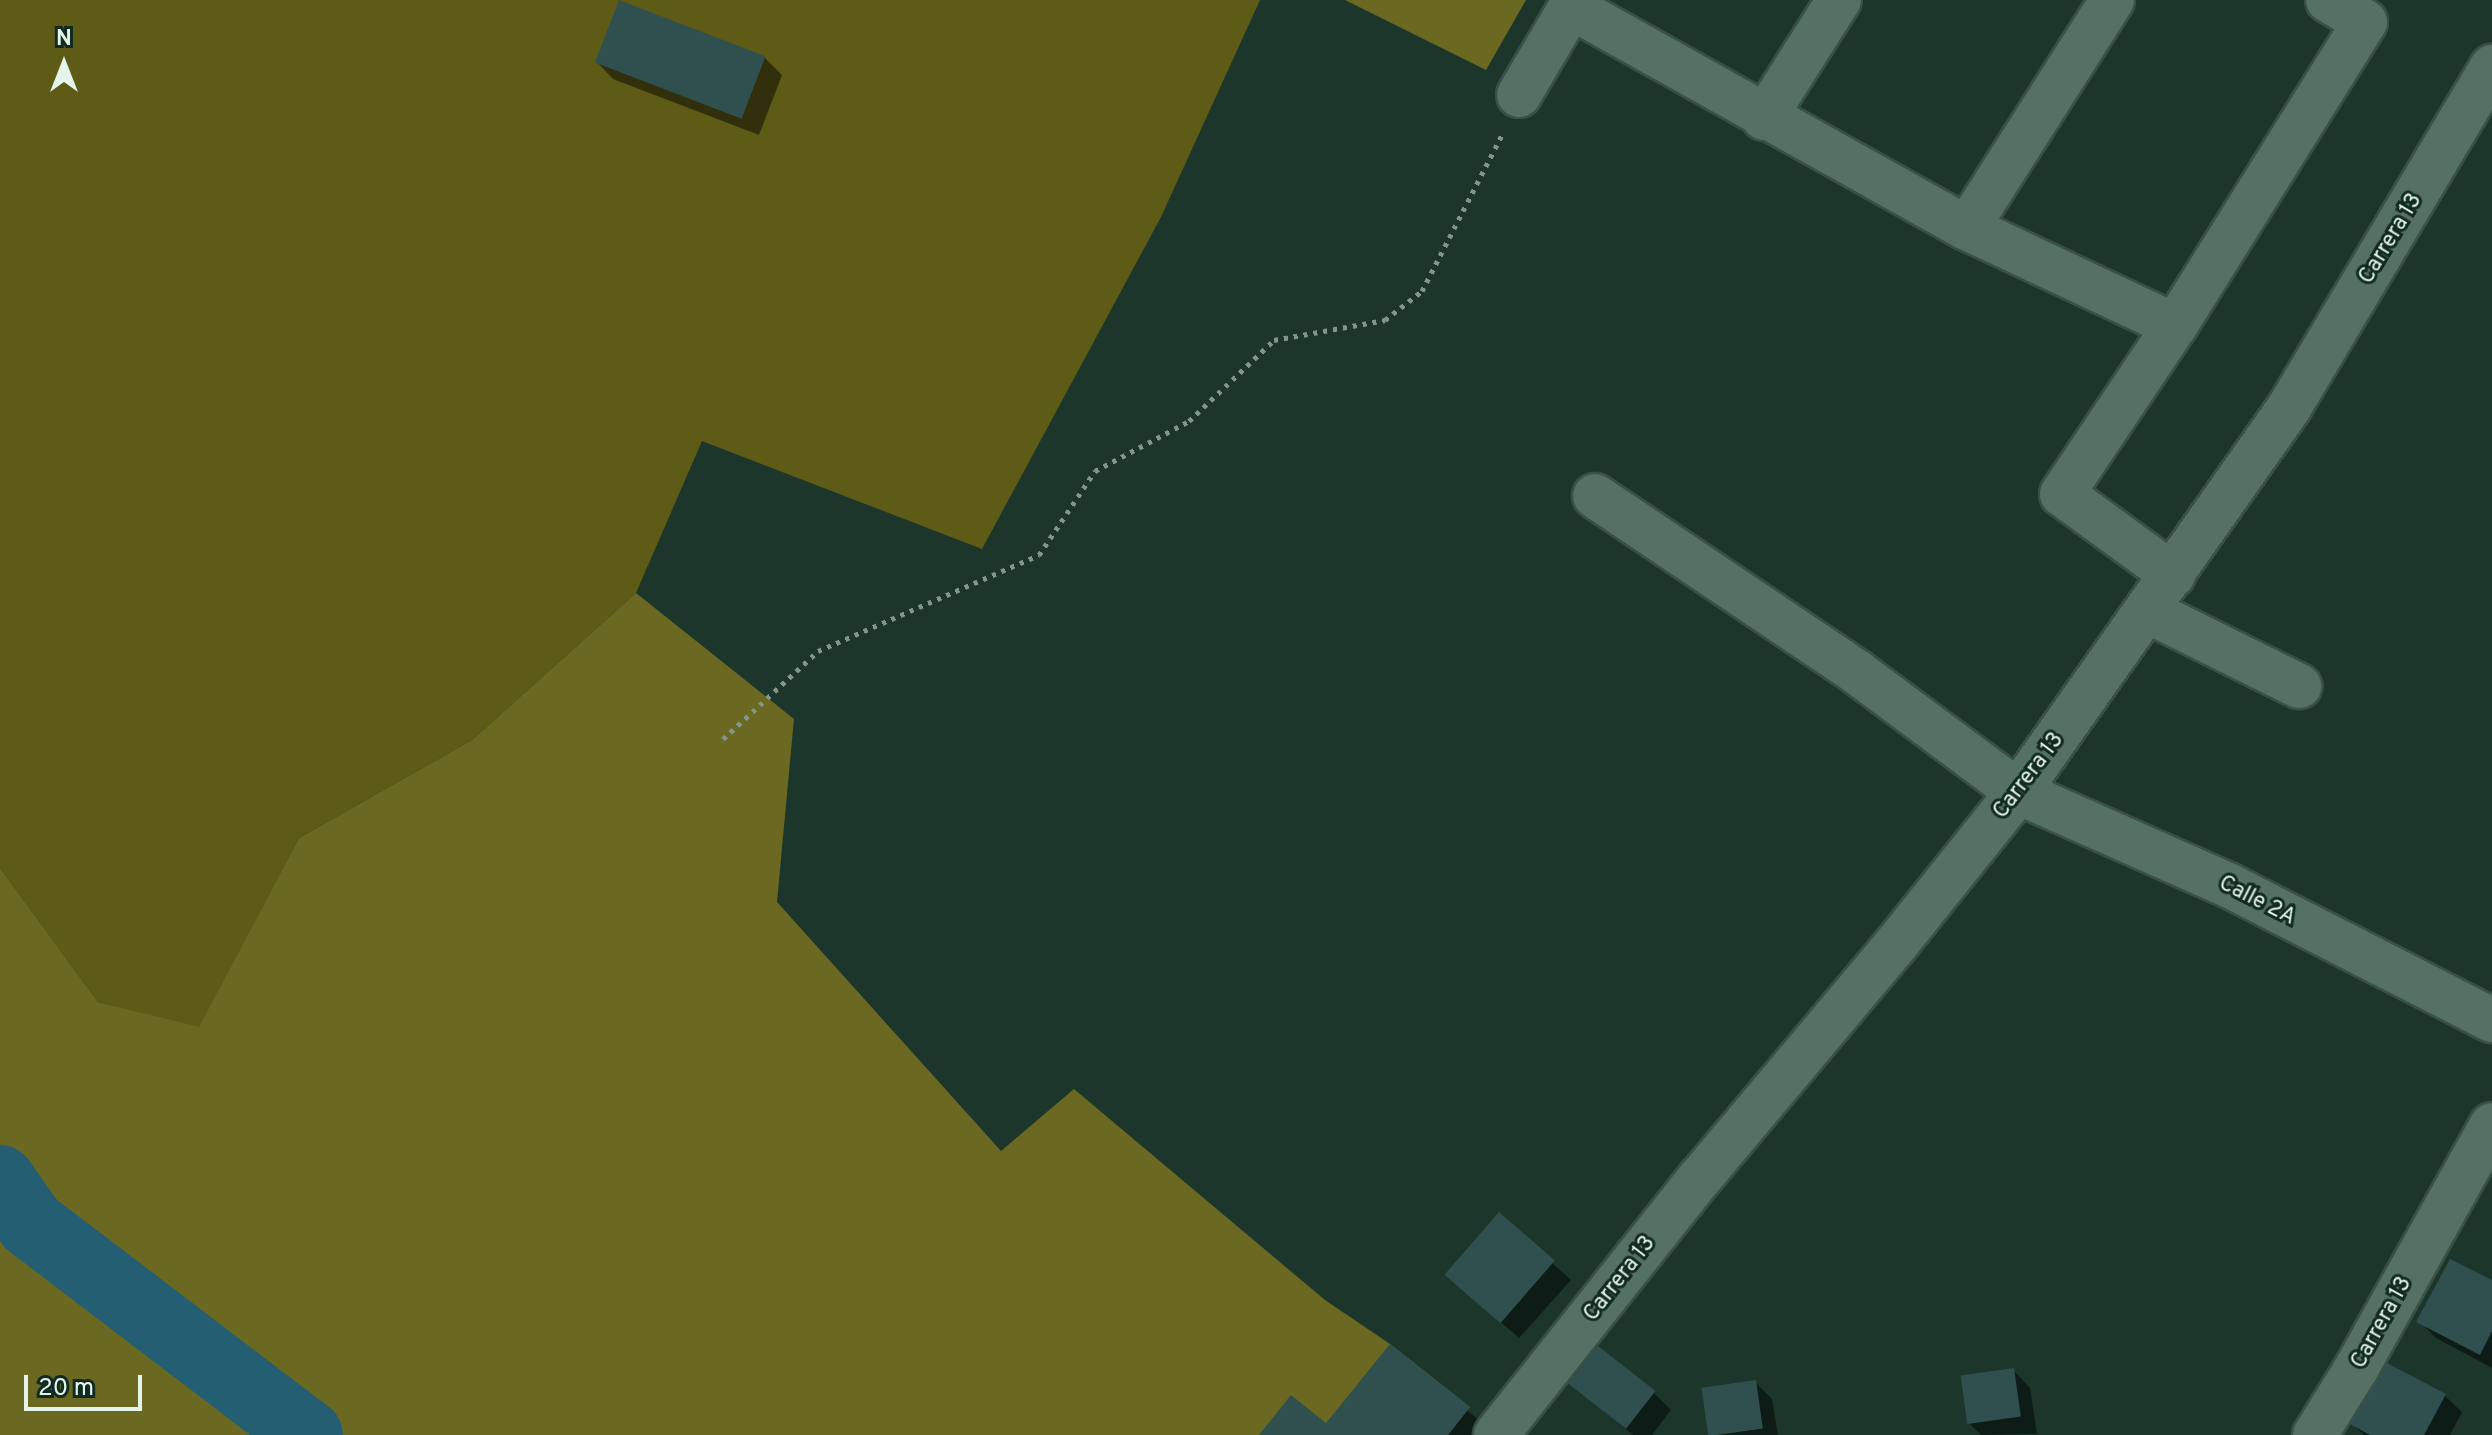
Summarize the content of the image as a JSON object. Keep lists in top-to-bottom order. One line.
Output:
{"streets":{"street":["Carrera 13","Calle 2A"]},"crossings":[["Carrera 13","Calle 2A"]],"scale_bar":"20 m","north":"top"}
